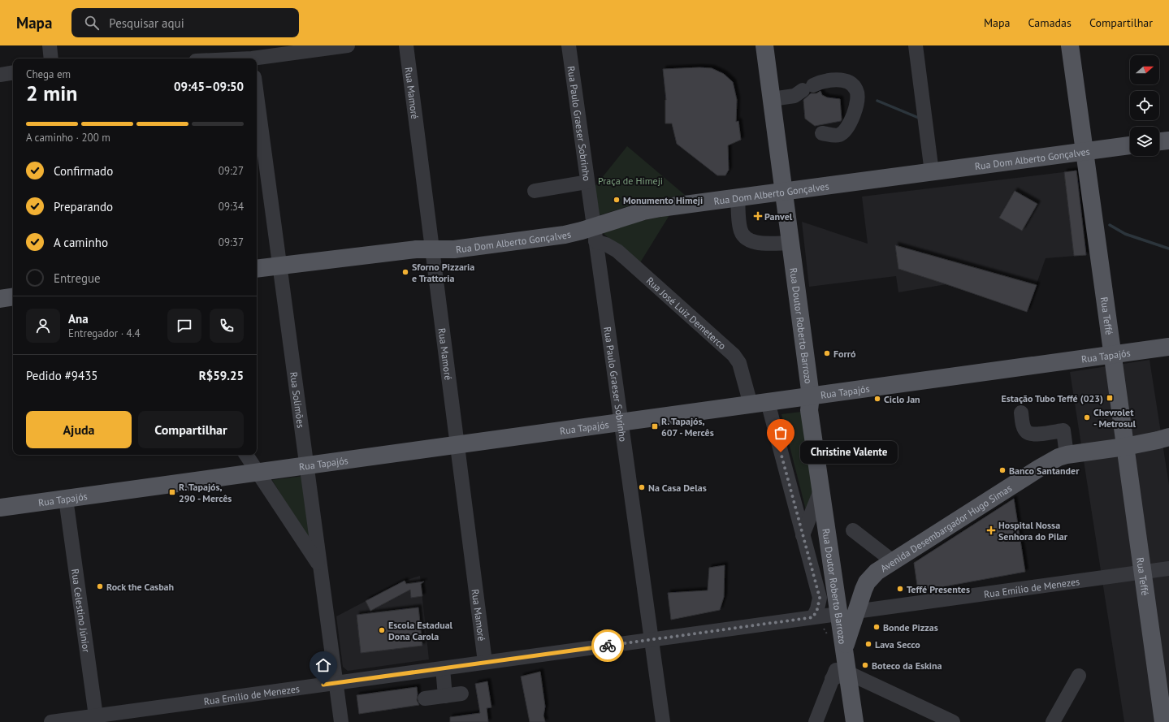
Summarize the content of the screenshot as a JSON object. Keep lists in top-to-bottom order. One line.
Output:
{"streets":{"main road":["Rua Dom Alberto Gonçalves","Rua Teffé","Rua Doutor Roberto Barrozo","Rua Tapajós","Avenida Desembargador Hugo Simas"],"street":["Rua Mamoré","Rua Paulo Graeser Sobrinho","Rua José Luiz Demeterco","Rua Solimões","Rua Emílio de Menezes","Rua Celestino Júnior"]},"crossings":[["Rua Mamoré","Rua Dom Alberto Gonçalves"],["Rua Mamoré","Rua Tapajós"],["Rua Mamoré","Rua Emílio de Menezes"],["Rua Paulo Graeser Sobrinho","Rua Dom Alberto Gonçalves"],["Rua Paulo Graeser Sobrinho","Rua José Luiz Demeterco"],["Rua Paulo Graeser Sobrinho","Rua Tapajós"],["Rua Paulo Graeser Sobrinho","Rua Emílio de Menezes"],["Rua Dom Alberto Gonçalves","Rua José Luiz Demeterco"],["Rua Dom Alberto Gonçalves","Rua Teffé"],["Rua Dom Alberto Gonçalves","Rua Doutor Roberto Barrozo"],["Rua Dom Alberto Gonçalves","Rua Solimões"],["Rua José Luiz Demeterco","Rua Doutor Roberto Barrozo"],["Rua José Luiz Demeterco","Rua Tapajós"],["Rua Teffé","Rua Tapajós"],["Rua Teffé","Avenida Desembargador Hugo Simas"],["Rua Teffé","Rua Emílio de Menezes"],["Rua Doutor Roberto Barrozo","Rua Tapajós"],["Rua Doutor Roberto Barrozo","Avenida Desembargador Hugo Simas"],["Rua Tapajós","Rua Solimões"],["Rua Tapajós","Rua Celestino Júnior"],["Rua Solimões","Rua Emílio de Menezes"],["Avenida Desembargador Hugo Simas","Rua Emílio de Menezes"],["Rua Emílio de Menezes","Rua Celestino Júnior"]],"parks":["Praça de Himeji"],"places":{"other":["Monumento Himeji","Sforno Pizzaria e Trattoria","Forró","Ciclo Jan","Chevrolet - Metrosul","Christine Valente","Banco Santander","Na Casa Delas","Rock the Casbah","Teffé Presentes","Bonde Pizzas","Escola Estadual Dona Carola","Lava Secco","Boteco da Eskina"],"health":["Panvel","Hospital Nossa Senhora do Pilar"],"transit":["Estação Tubo Teffé (023)","R. Tapajós, 607 - Mercês","R. Tapajós, 290 - Mercês"]},"north":"right","page":{"header":"Mapa","search":"Pesquisar aqui","nav":["Mapa","Camadas","Compartilhar"],"heading":["2 min","Chega em","09:45–09:50"],"panel":["Ana","Entregador · 4.4","Pedido #9435","R$59.25"],"bar":"A caminho · 200 m","list":[["Confirmado","09:27"],["Preparando","09:34"],["A caminho","09:37"],"Entregue"],"buttons":["Ajuda","Compartilhar"],"bubble":"Christine Valente"}}
